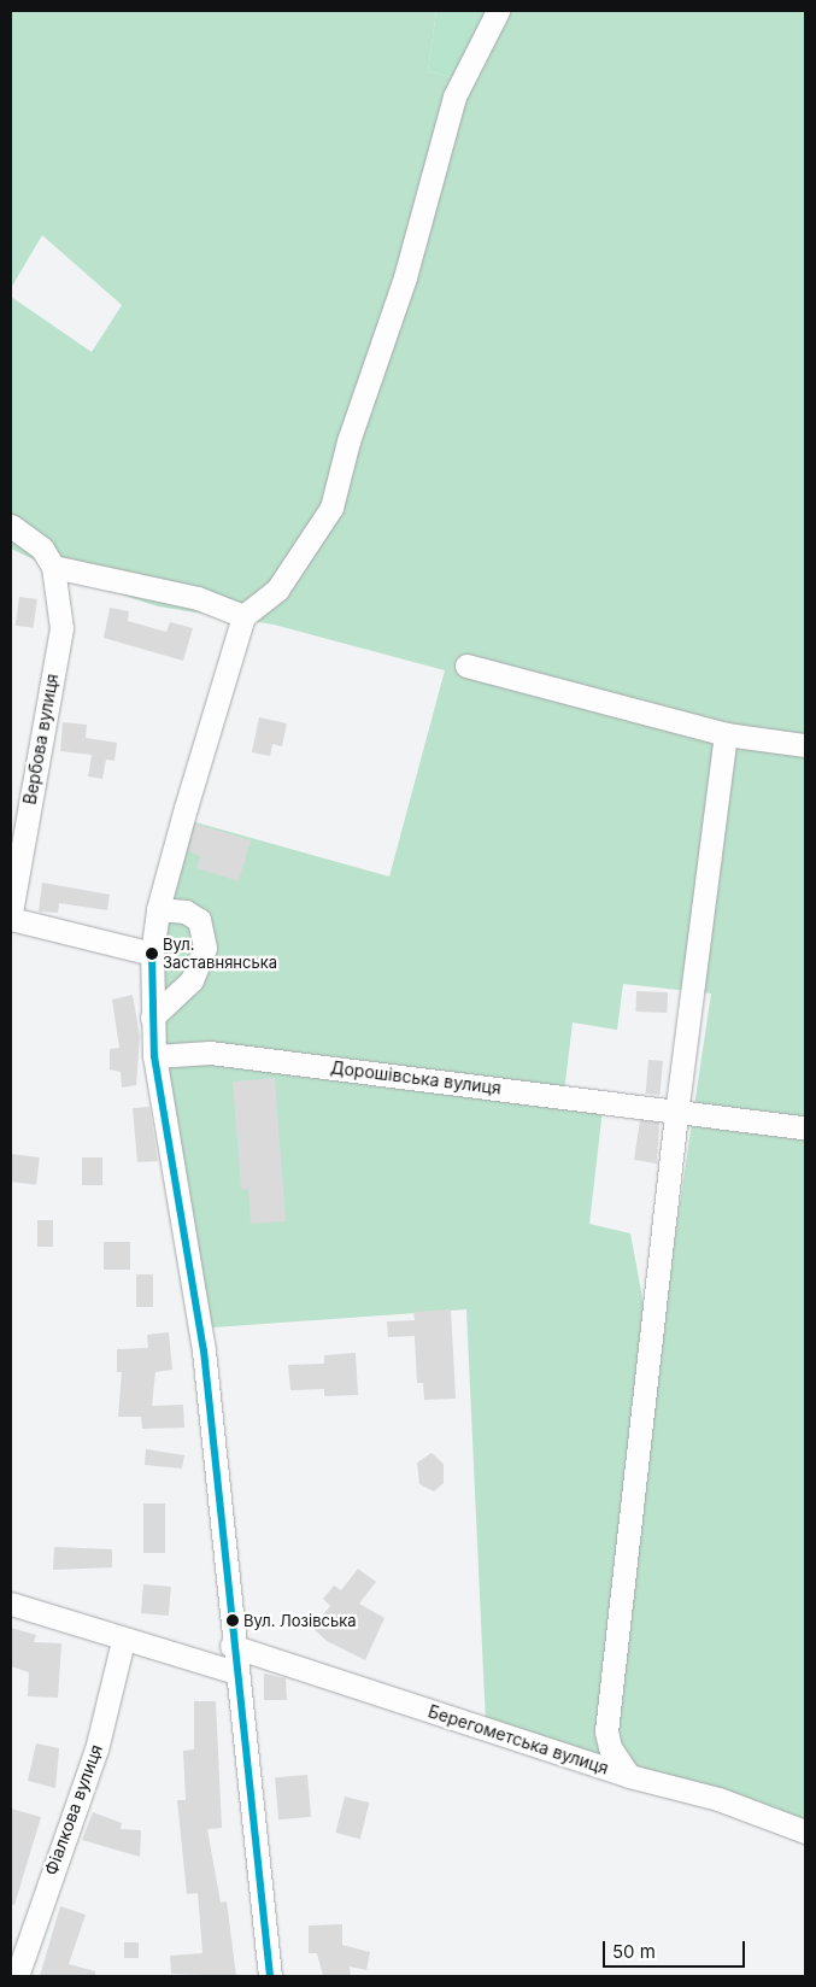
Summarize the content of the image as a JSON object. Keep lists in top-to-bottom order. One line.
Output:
{"streets":{"street":["Вербова вулиця","Дорошівська вулиця","Берегометська вулиця","Фіалкова вулиця"]},"places":["Вул. Заставнянська","Вул. Лозівська"],"scale_bar":"50 m"}
